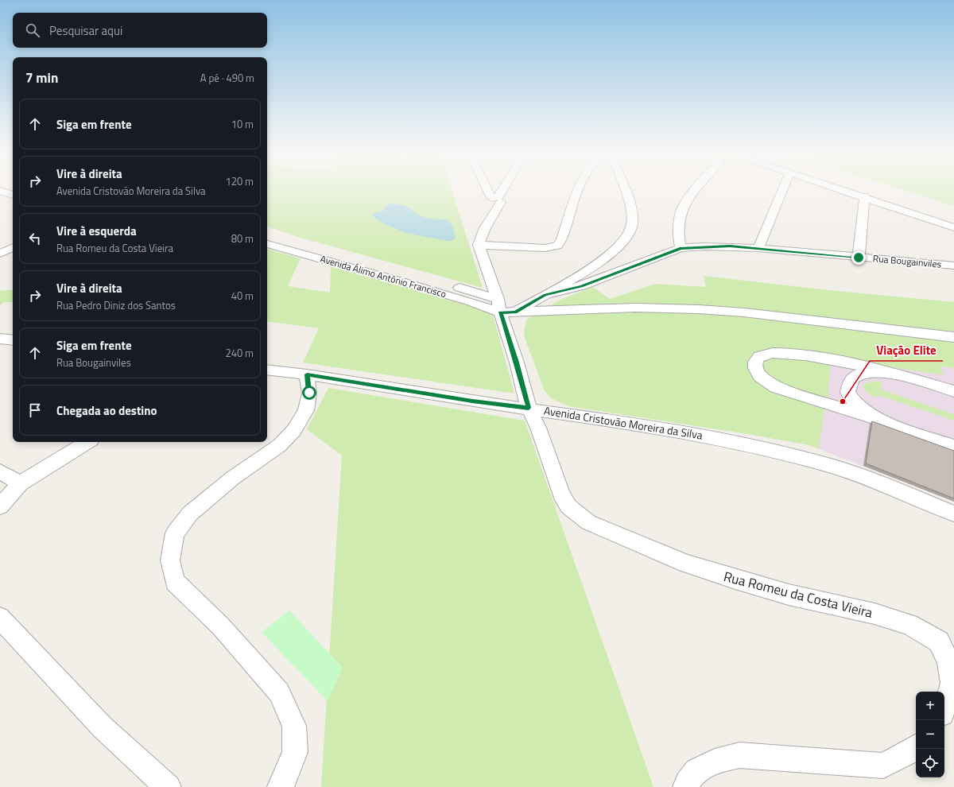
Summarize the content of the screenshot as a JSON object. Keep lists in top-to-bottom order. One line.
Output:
{"streets":{"street":["Rua Bougainviles","Avenida Álimo Antônio Francisco","Avenida Cristovão Moreira da Silva","Rua Romeu da Costa Vieira"]},"crossings":[["Avenida Álimo Antônio Francisco","Rua Romeu da Costa Vieira"],["Avenida Cristovão Moreira da Silva","Rua Romeu da Costa Vieira"]],"places":["Viação Elite"],"page":{"search":"Pesquisar aqui","heading":["7 min","A pé · 490 m"],"list":[["Siga em frente","10 m"],["Vire à direita","Avenida Cristovão Moreira da Silva","120 m"],["Vire à esquerda","Rua Romeu da Costa Vieira","80 m"],["Vire à direita","Rua Pedro Diniz dos Santos","40 m"],["Siga em frente","Rua Bougainviles","240 m"],"Chegada ao destino"],"map_buttons":["+","−"]}}
